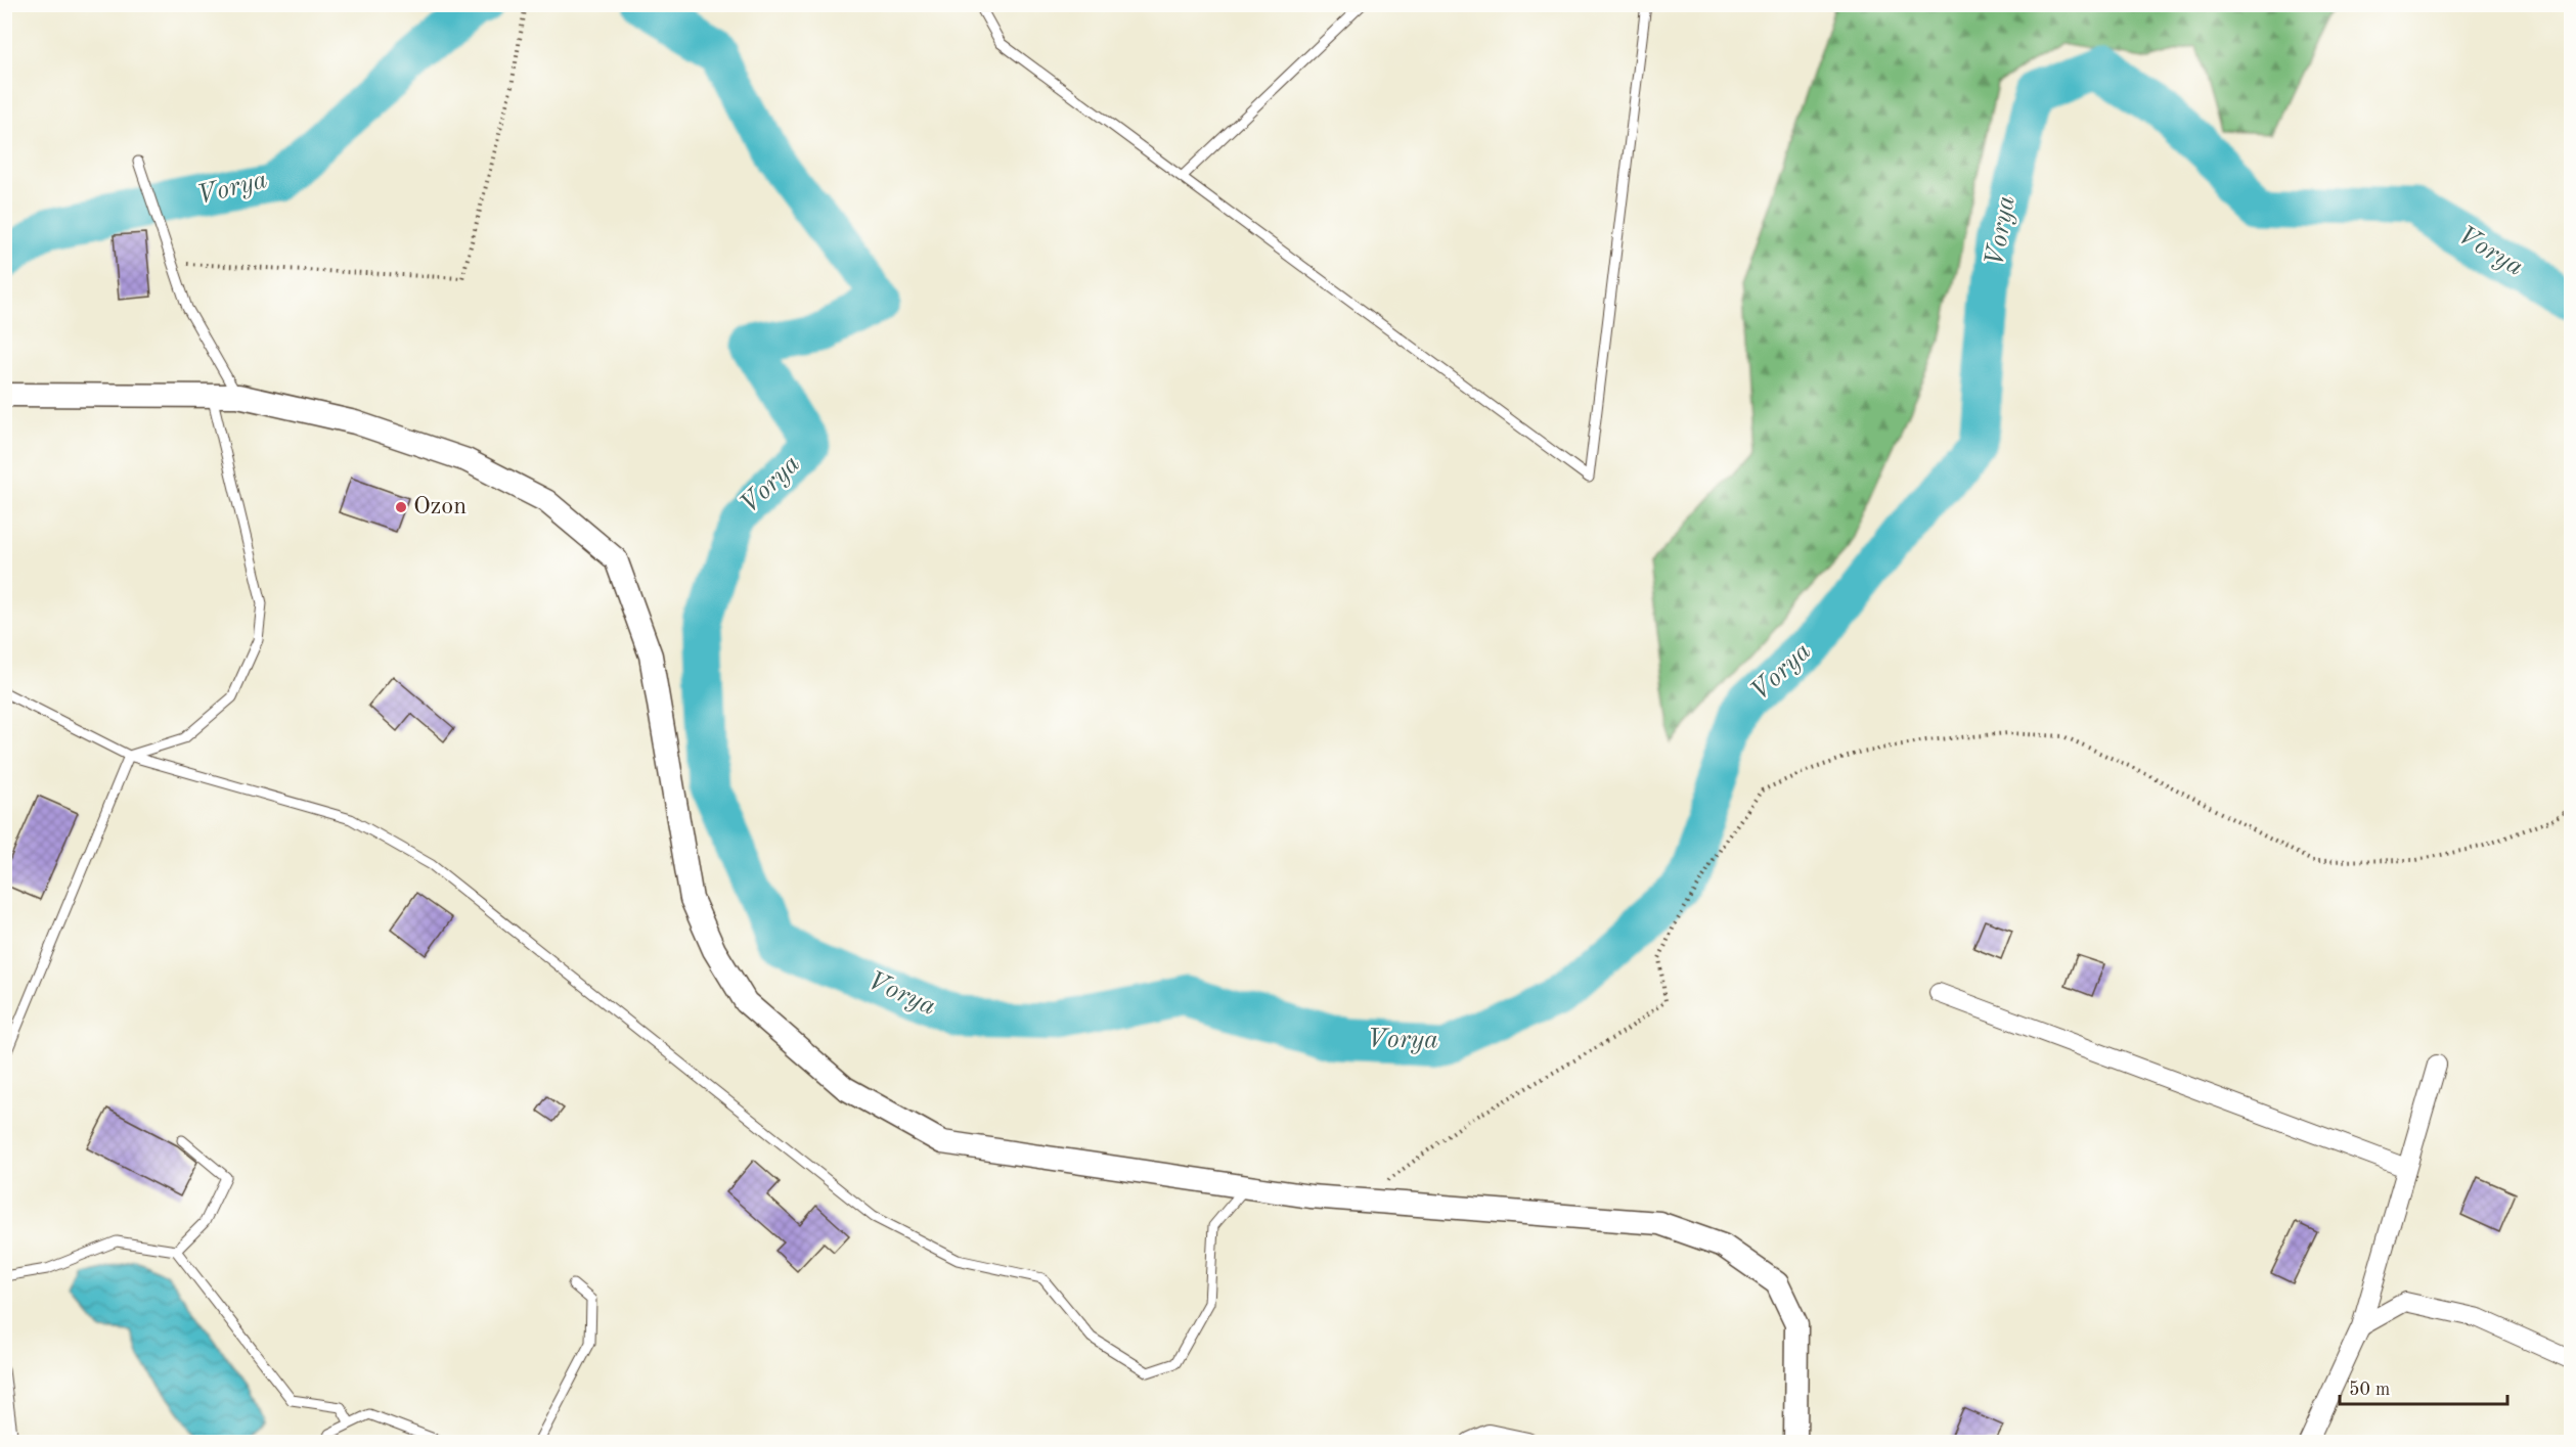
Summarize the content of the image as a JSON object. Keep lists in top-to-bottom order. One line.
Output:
{"water":["Vorya"],"places":["Ozon"],"scale_bar":"50 m"}
